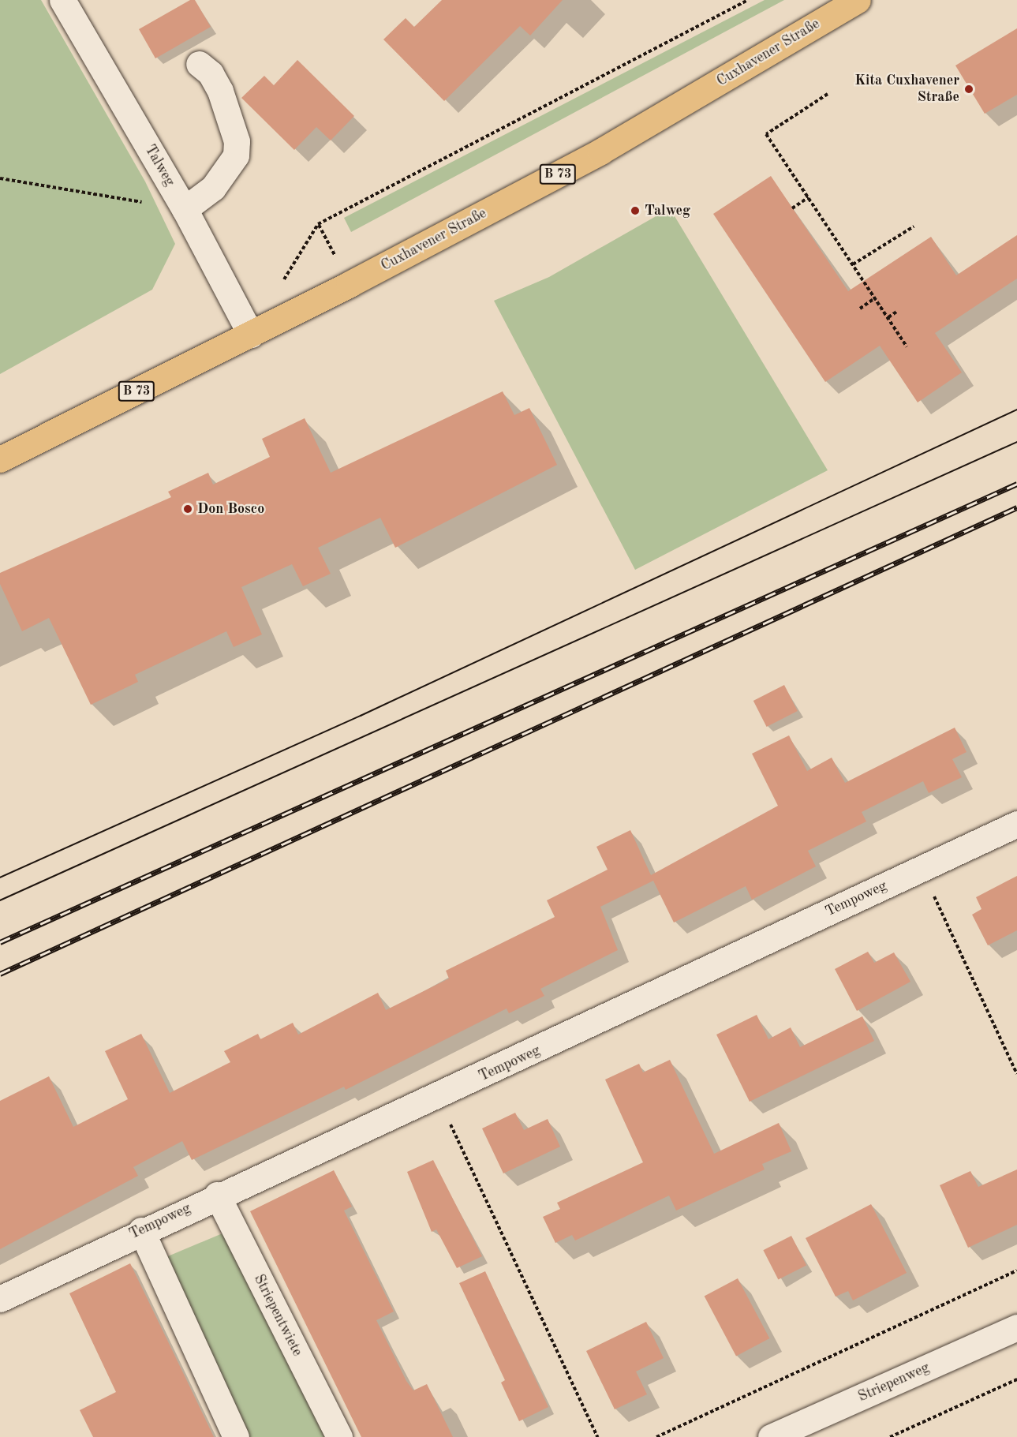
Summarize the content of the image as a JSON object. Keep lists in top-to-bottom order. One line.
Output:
{"streets":{"main road":["Cuxhavener Straße","B 73"],"street":["Talweg","Tempoweg","Striepentwiete","Striepenweg"]},"crossings":[["Cuxhavener Straße","Talweg"],["Tempoweg","Striepentwiete"]],"places":["Kita Cuxhavener Straße","Talweg","Don Bosco"]}
